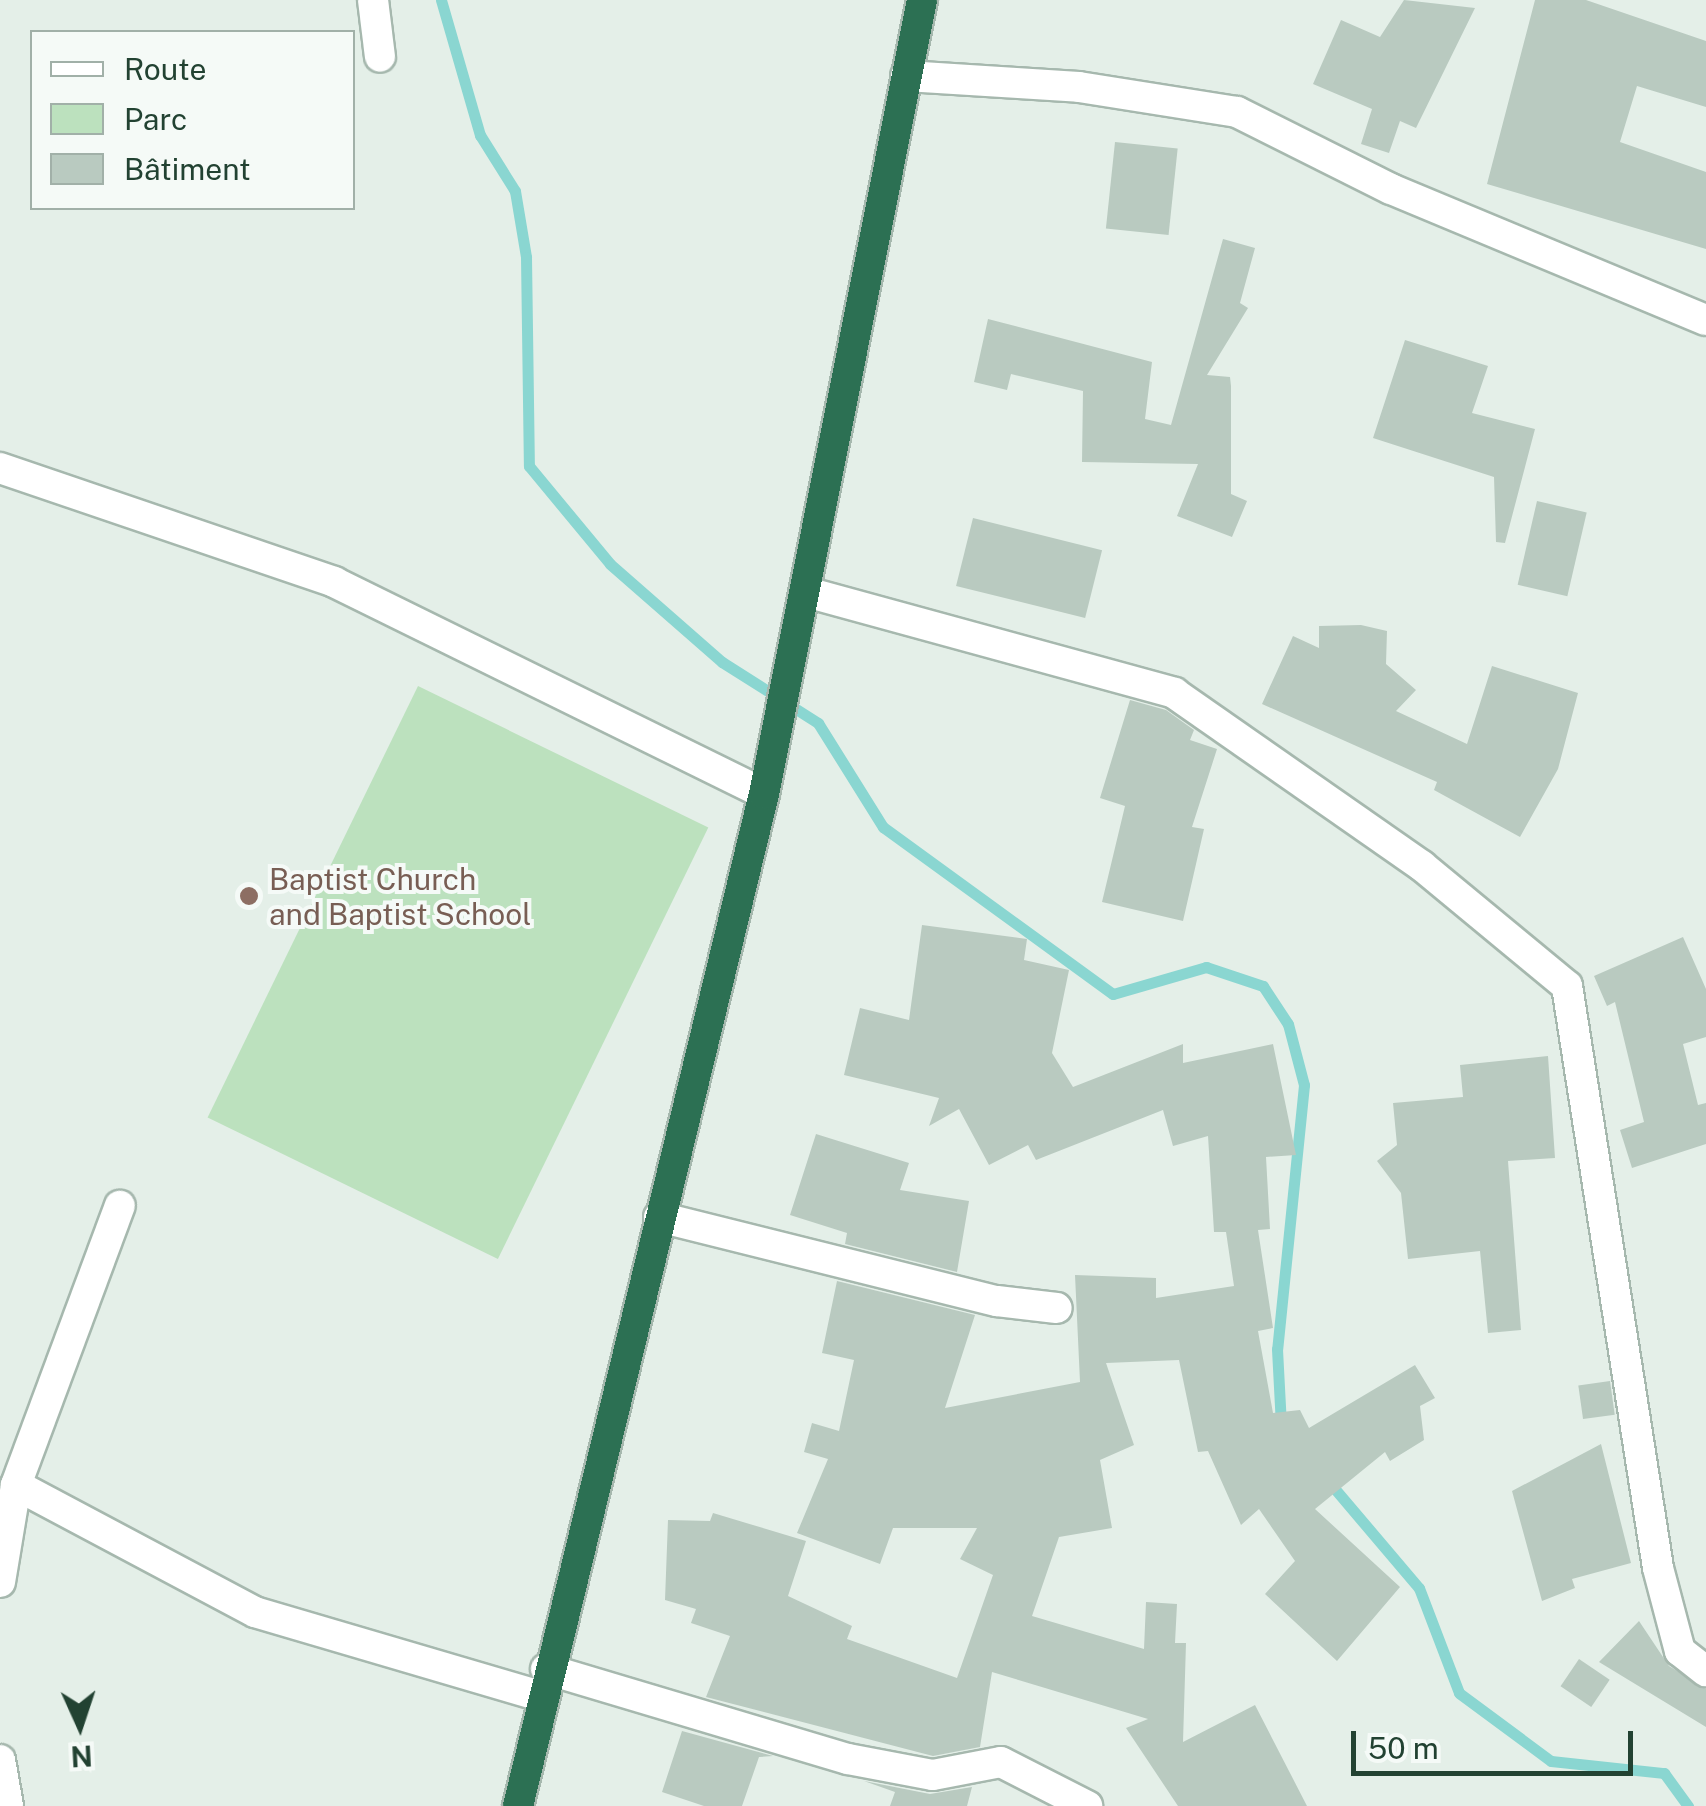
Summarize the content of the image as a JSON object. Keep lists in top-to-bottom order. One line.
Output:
{"places":["Baptist Church and Baptist School"],"legend":["Route","Parc","Bâtiment"],"scale_bar":"50 m","north":"bottom"}
